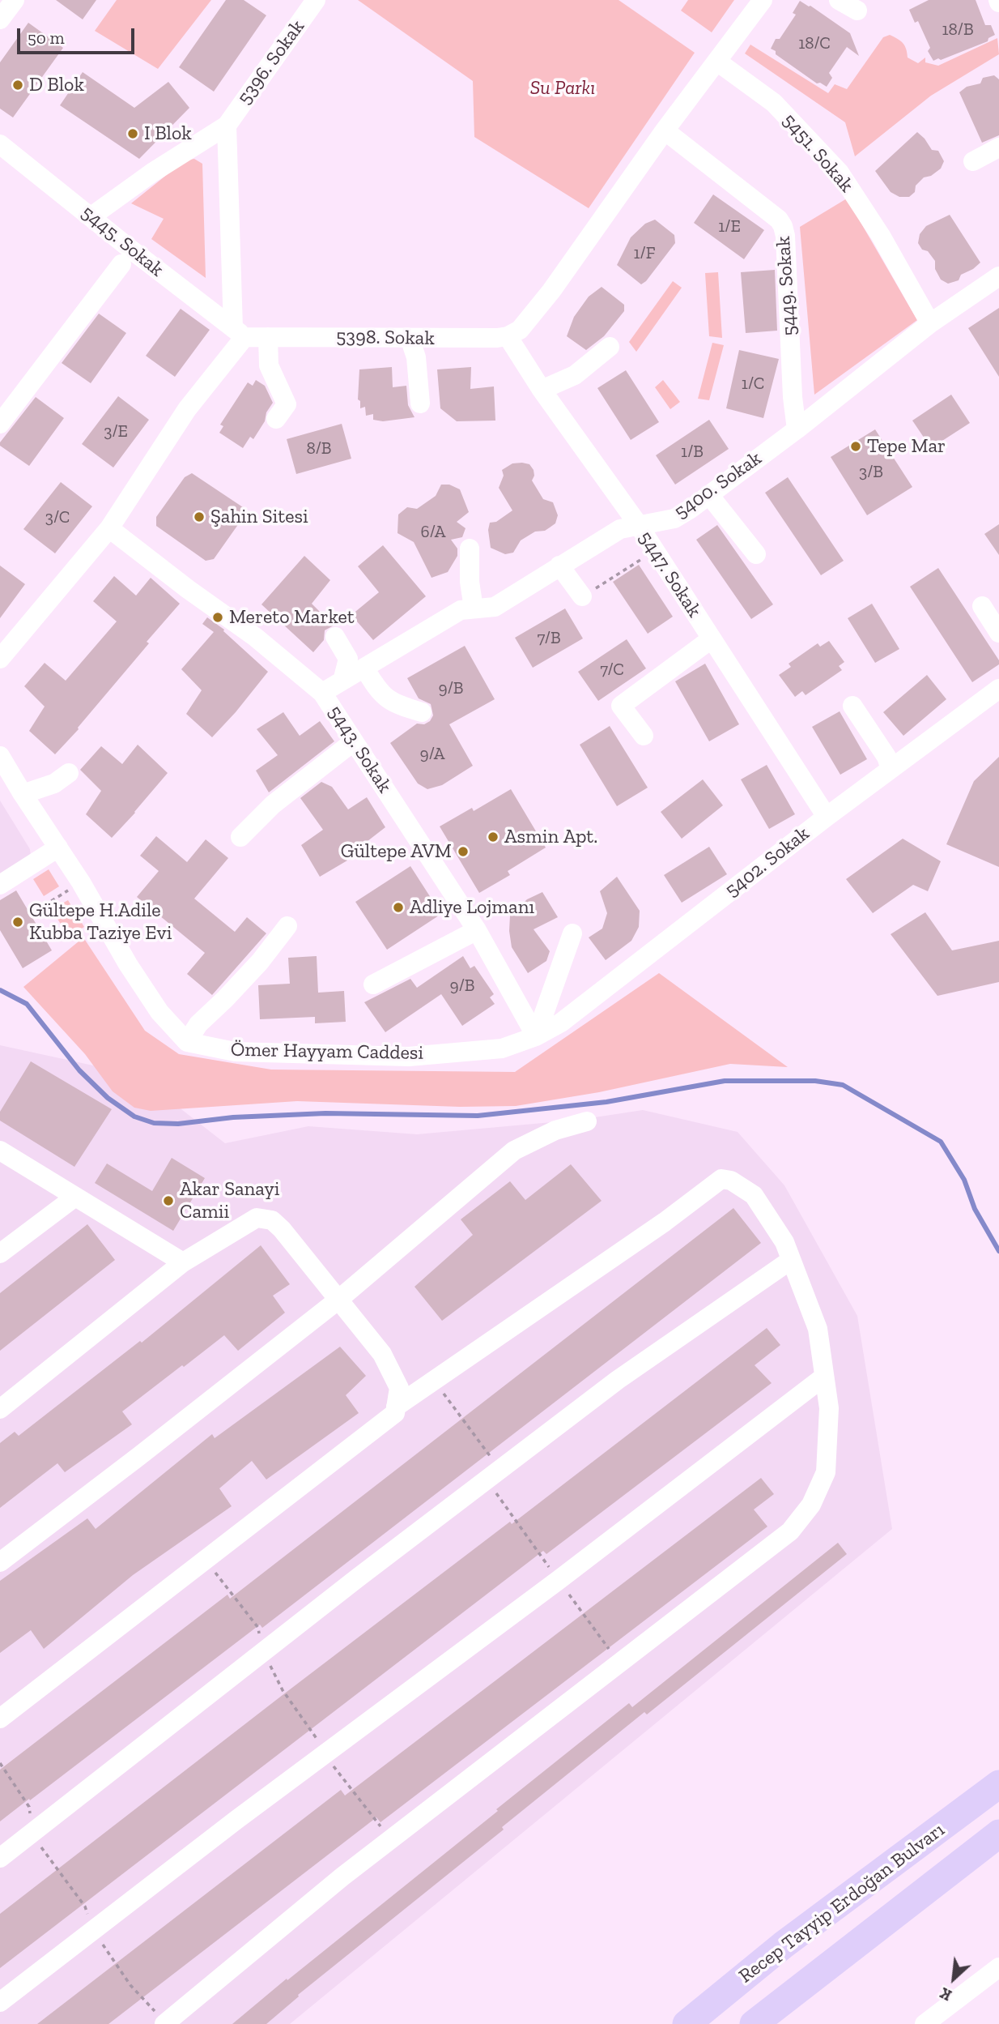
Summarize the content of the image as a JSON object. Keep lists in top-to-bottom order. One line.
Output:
{"streets":{"highway":["Recep Tayyip Erdoğan Bulvarı"],"street":["5396. Sokak","5451. Sokak","5445. Sokak","5449. Sokak","5398. Sokak","5400. Sokak","5447. Sokak","5443. Sokak","5402. Sokak","Ömer Hayyam Caddesi"]},"crossings":[["5451. Sokak","5400. Sokak"],["5445. Sokak","5398. Sokak"],["5449. Sokak","5400. Sokak"],["5398. Sokak","5447. Sokak"],["5400. Sokak","5447. Sokak"],["5400. Sokak","5443. Sokak"],["5447. Sokak","5402. Sokak"],["5443. Sokak","5402. Sokak"],["5443. Sokak","Ömer Hayyam Caddesi"],["5402. Sokak","Ömer Hayyam Caddesi"]],"parks":["Su Parkı"],"places":["D Blok","I Blok","Tepe Mar","Şahin Sitesi","Mereto Market","Asmin Apt.","Gültepe AVM","Adliye Lojmanı","Gültepe H.Adile Kubba Taziye Evi","Akar Sanayi Camii"],"house_numbers":["18/B","18/C","1/E","1/F","1/C","3/E","8/B","1/B","3/B","3/C","6/A","7/B","7/C","9/B","9/A","9/B"],"scale_bar":"50 m","north":"bottom left"}
